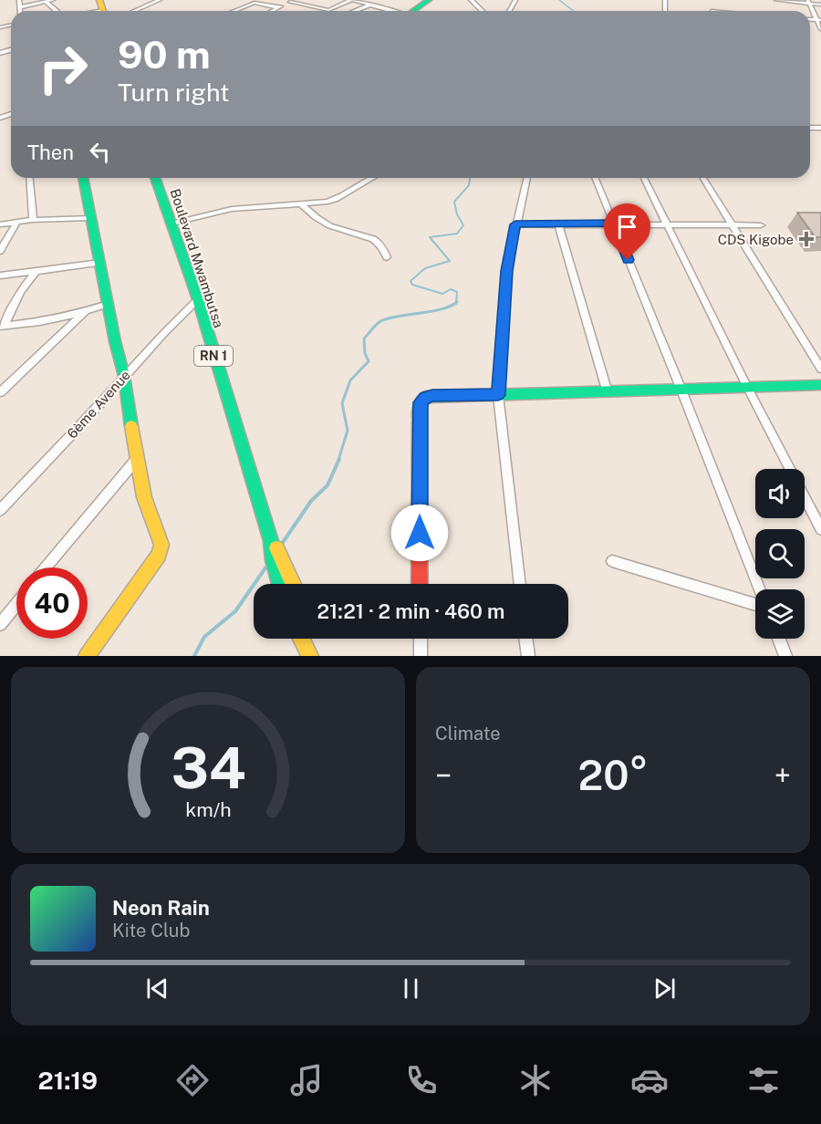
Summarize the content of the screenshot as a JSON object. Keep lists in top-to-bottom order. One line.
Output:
{"streets":{"main road":["Boulevard Mwambutsa","RN 1"],"street":["6ème Avenue"]},"crossings":[["Boulevard Mwambutsa","6ème Avenue"]],"places":{"health":["CDS Kigobe"]},"page":{"turn":["90 m","Turn right"],"then":"Then","limit":"40","trip":"21:21 · 2 min · 460 m","tile":"Climate","heat":["−","20°","+"],"song":["Neon Rain","Kite Club"],"tabs":"21:19","gauge":["34","km/h"]}}
